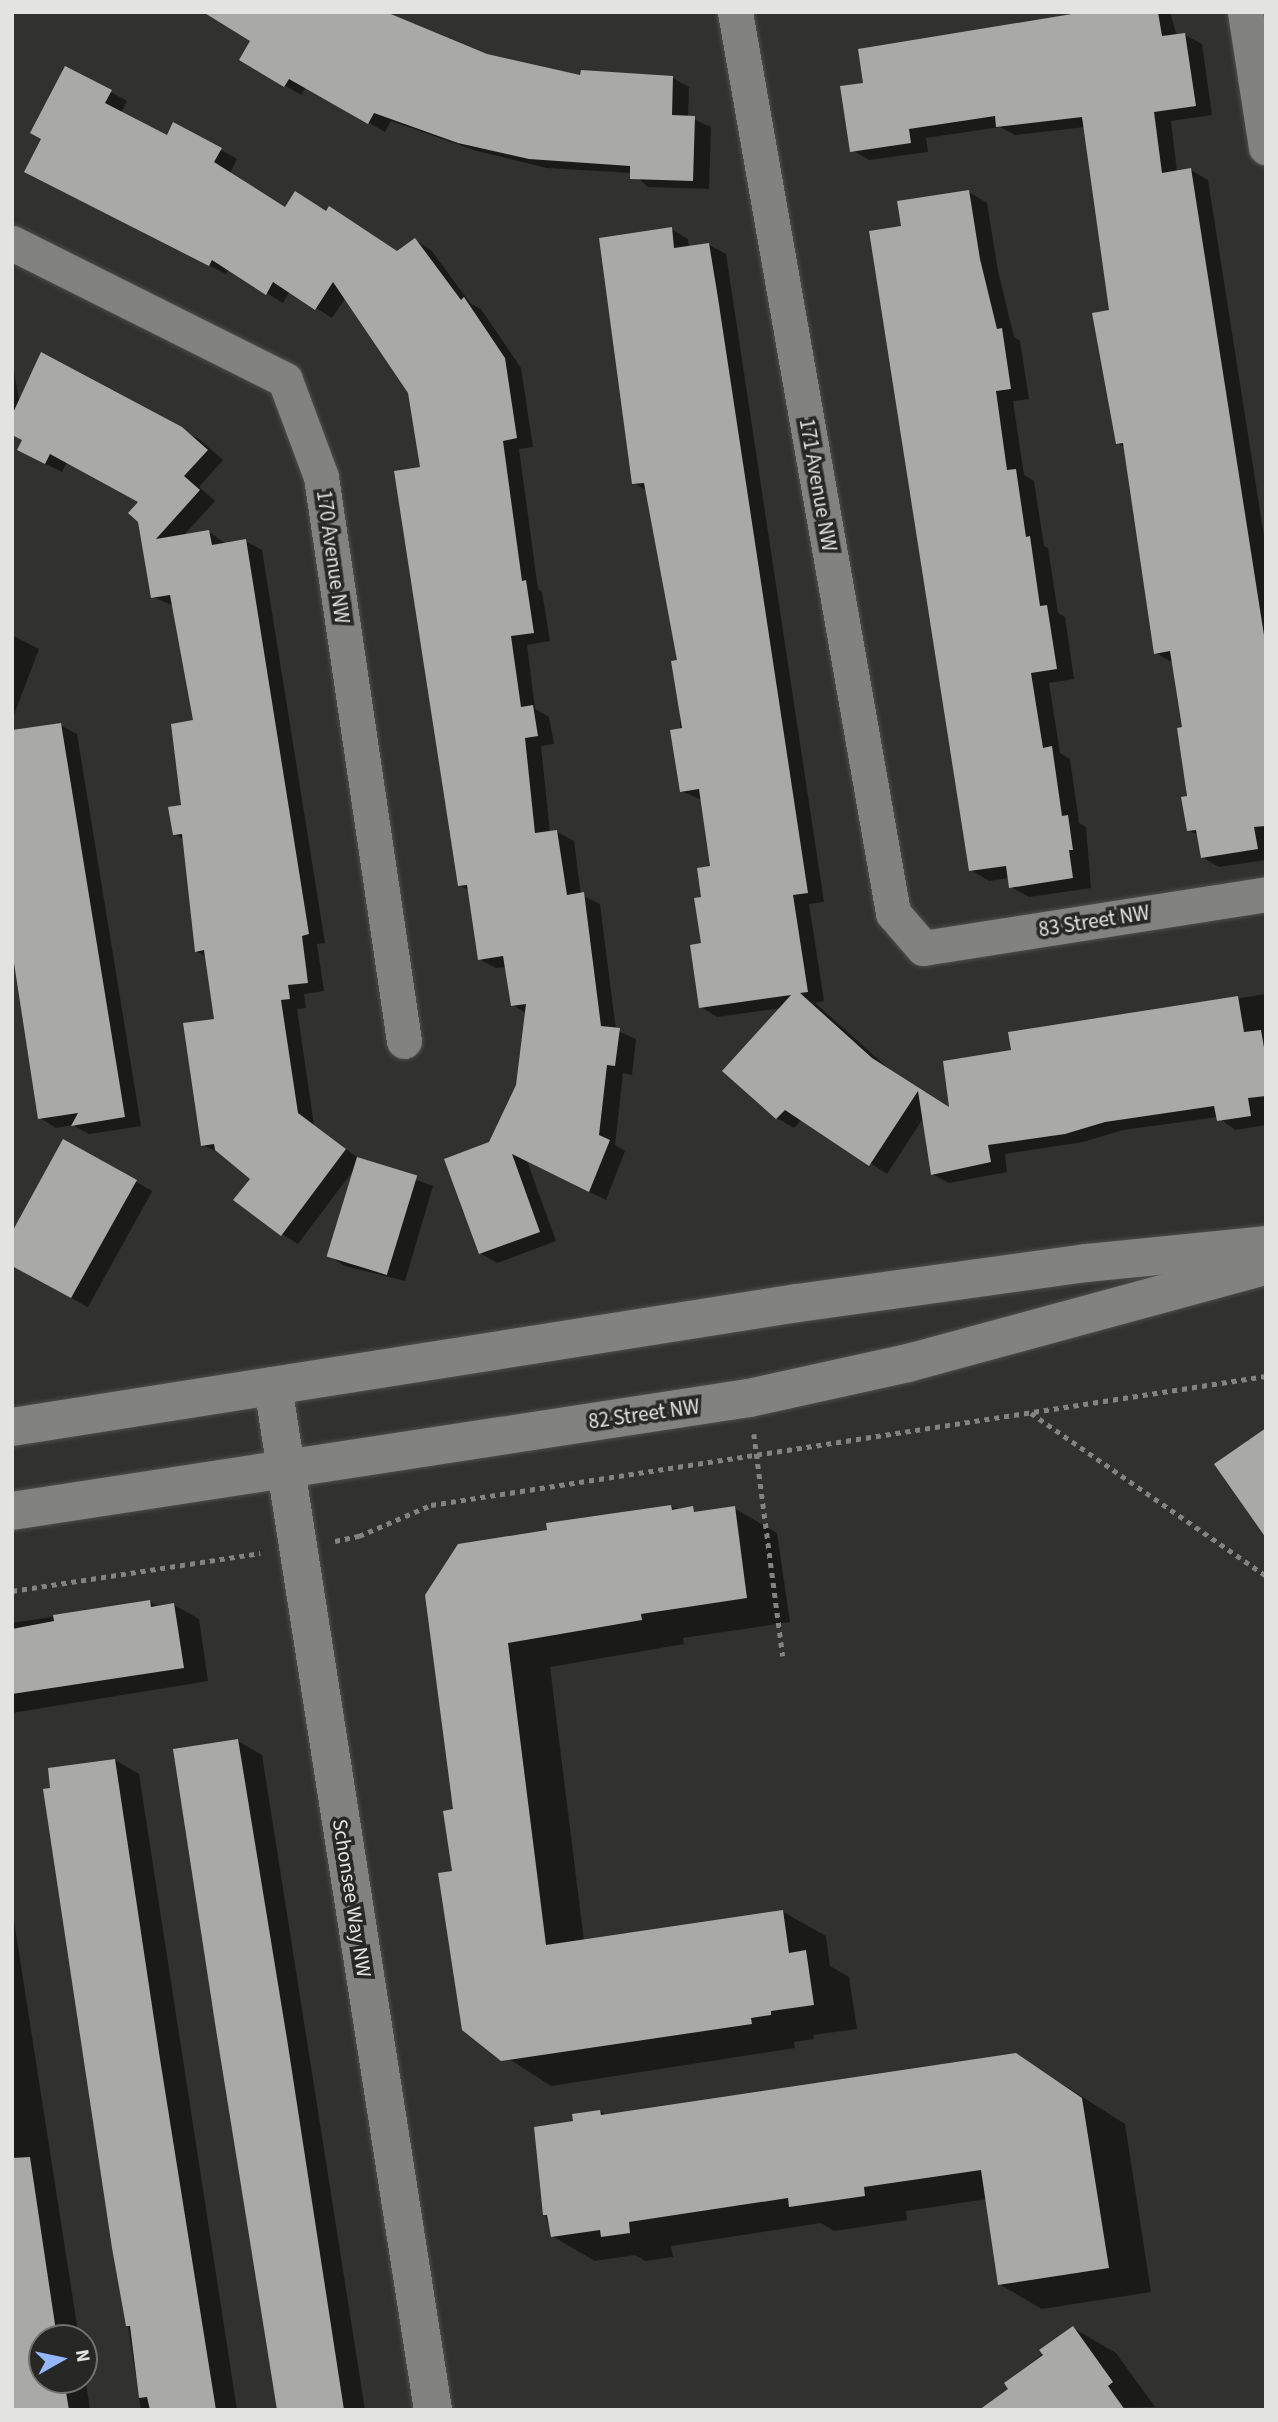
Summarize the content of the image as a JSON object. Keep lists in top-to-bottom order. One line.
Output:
{"streets":{"main road":["82 Street NW","Schonsee Way NW"],"street":["171 Avenue NW","170 Avenue NW","83 Street NW"]},"crossings":[["171 Avenue NW","83 Street NW"],["82 Street NW","Schonsee Way NW"]],"north":"right"}
